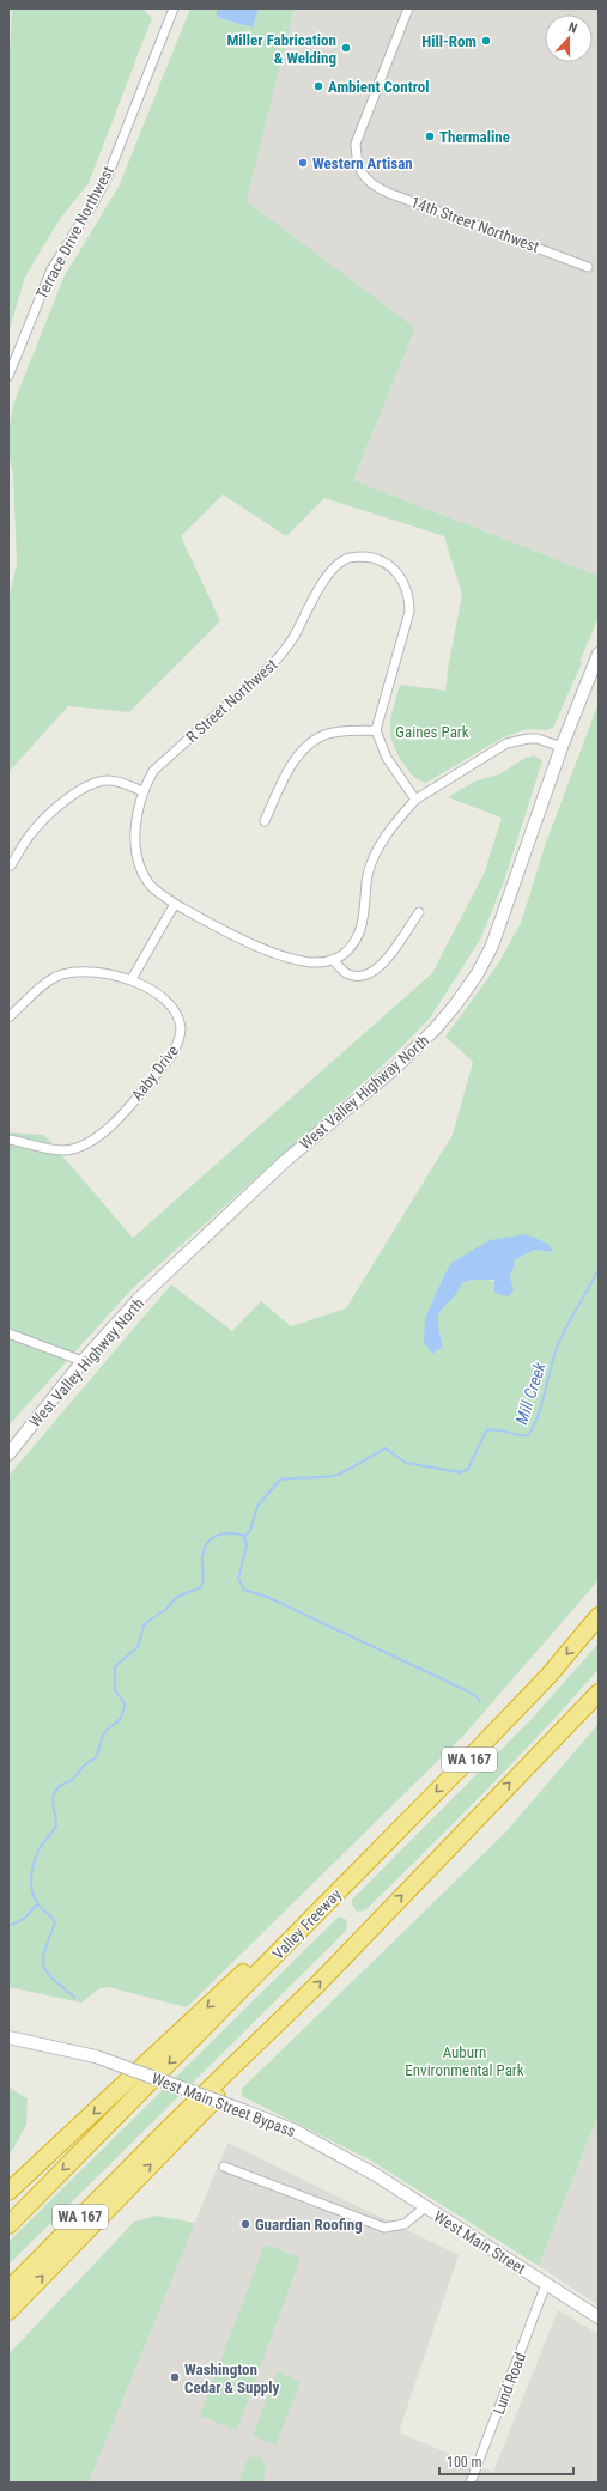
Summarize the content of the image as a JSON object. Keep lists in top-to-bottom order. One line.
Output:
{"streets":{"highway":["WA 167","Valley Freeway"],"main road":["West Valley Highway North","West Main Street Bypass","West Main Street"],"street":["14th Street Northwest","Terrace Drive Northwest","R Street Northwest","Aaby Drive","Lund Road"]},"crossings":[["West Main Street Bypass","West Main Street"],["West Main Street","Lund Road"]],"water":["Mill Creek"],"parks":["Gaines Park","Auburn Environmental Park"],"places":["Hill-Rom","Miller Fabrication & Welding","Ambient Control","Thermaline","Western Artisan","Guardian Roofing","Washington Cedar & Supply"],"scale_bar":"100 m","north":"top"}
